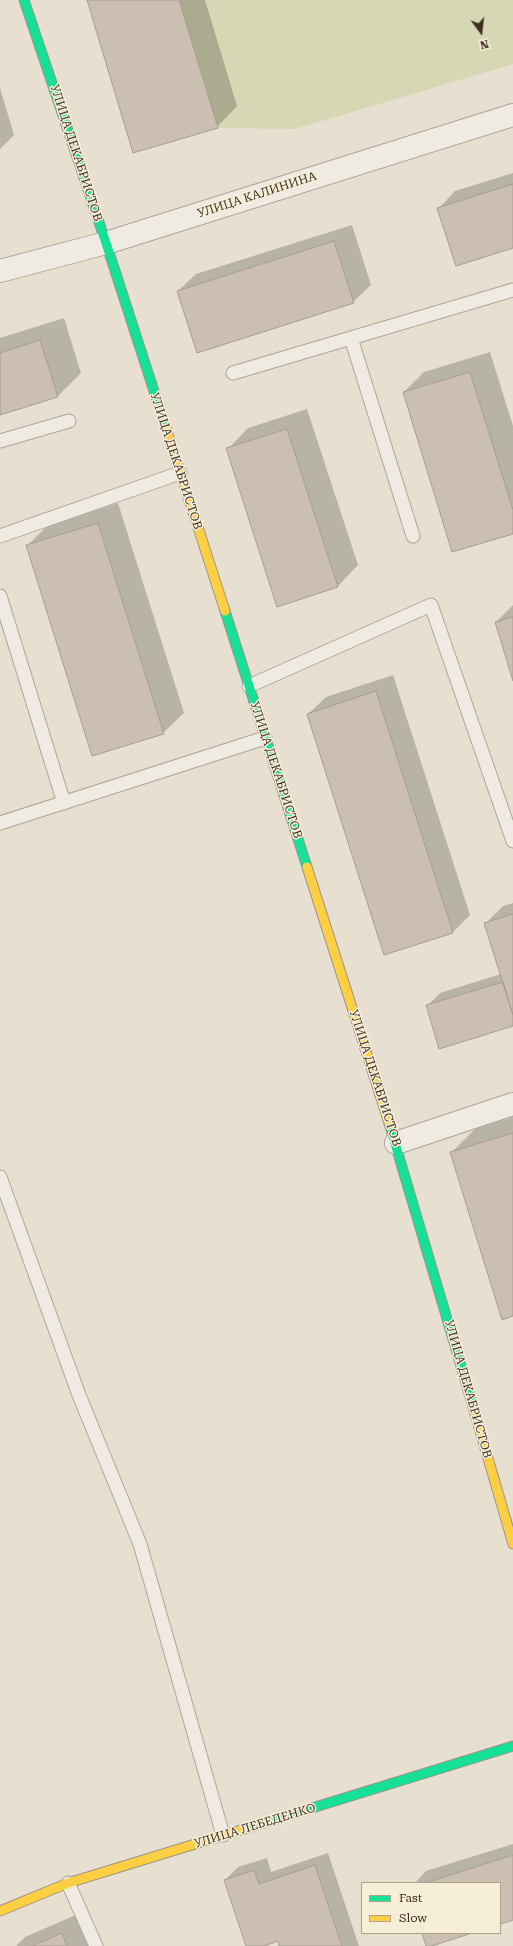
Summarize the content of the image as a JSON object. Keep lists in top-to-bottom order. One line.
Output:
{"streets":{"main road":["УЛИЦА ДЕКАБРИСТОВ","УЛИЦА ЛЕБЕДЕНКО"],"street":["УЛИЦА КАЛИНИНА"]},"crossings":[["УЛИЦА ДЕКАБРИСТОВ","УЛИЦА КАЛИНИНА"]],"legend":["Fast","Slow"],"north":"bottom"}
